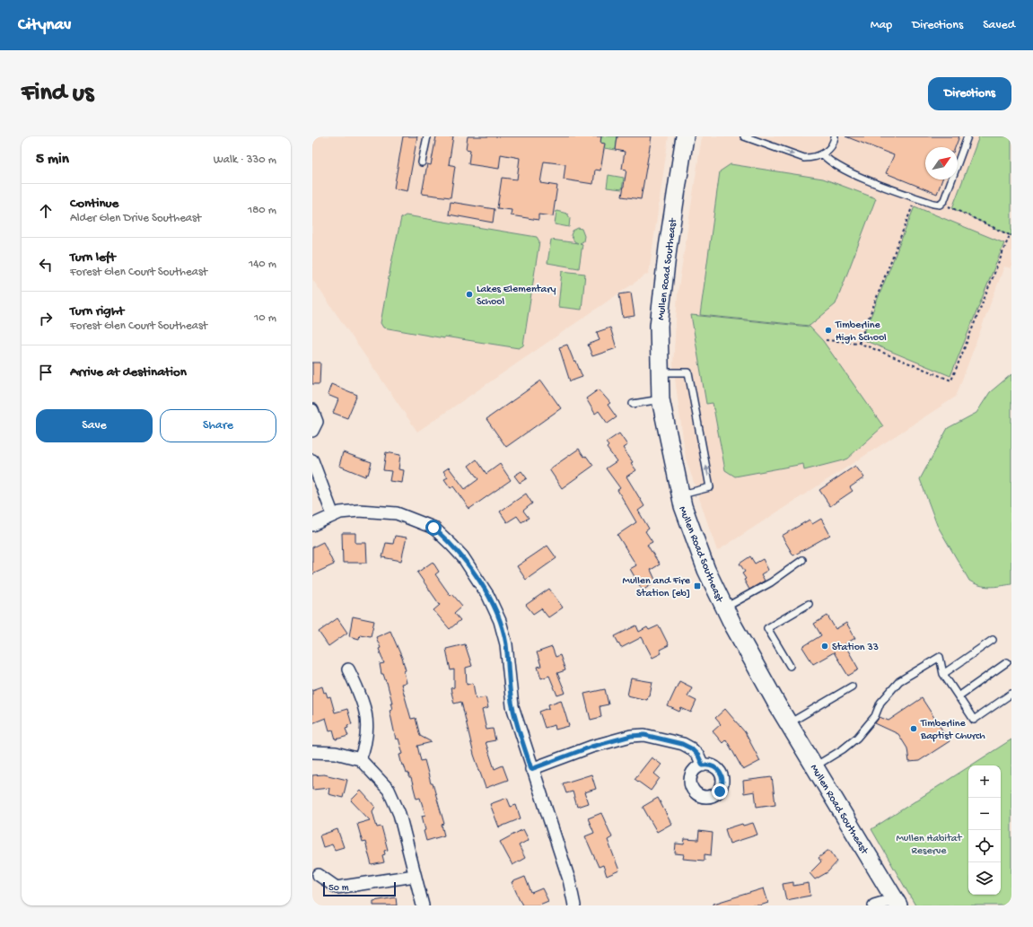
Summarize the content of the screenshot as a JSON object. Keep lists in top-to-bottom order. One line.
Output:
{"streets":{"street":["Mullen Road Southeast"]},"parks":["Mullen Habitat Reserve"],"places":{"other":["Lakes Elementary School","Timberline High School","Station 33","Timberline Baptist Church"],"transit":["Mullen and Fire Station [eb]"]},"scale_bar":"50 m","north":"top right","page":{"header":"Citynav","nav":["Map","Directions","Saved"],"buttons":["Directions",["Save","Share"]],"title":"Find us","heading":["5 min","Walk · 330 m"],"list":[["Continue","Alder Glen Drive Southeast","180 m"],["Turn left","Forest Glen Court Southeast","140 m"],["Turn right","Forest Glen Court Southeast","10 m"],"Arrive at destination"],"map_buttons":["+","−"],"scale":"50 m"}}
